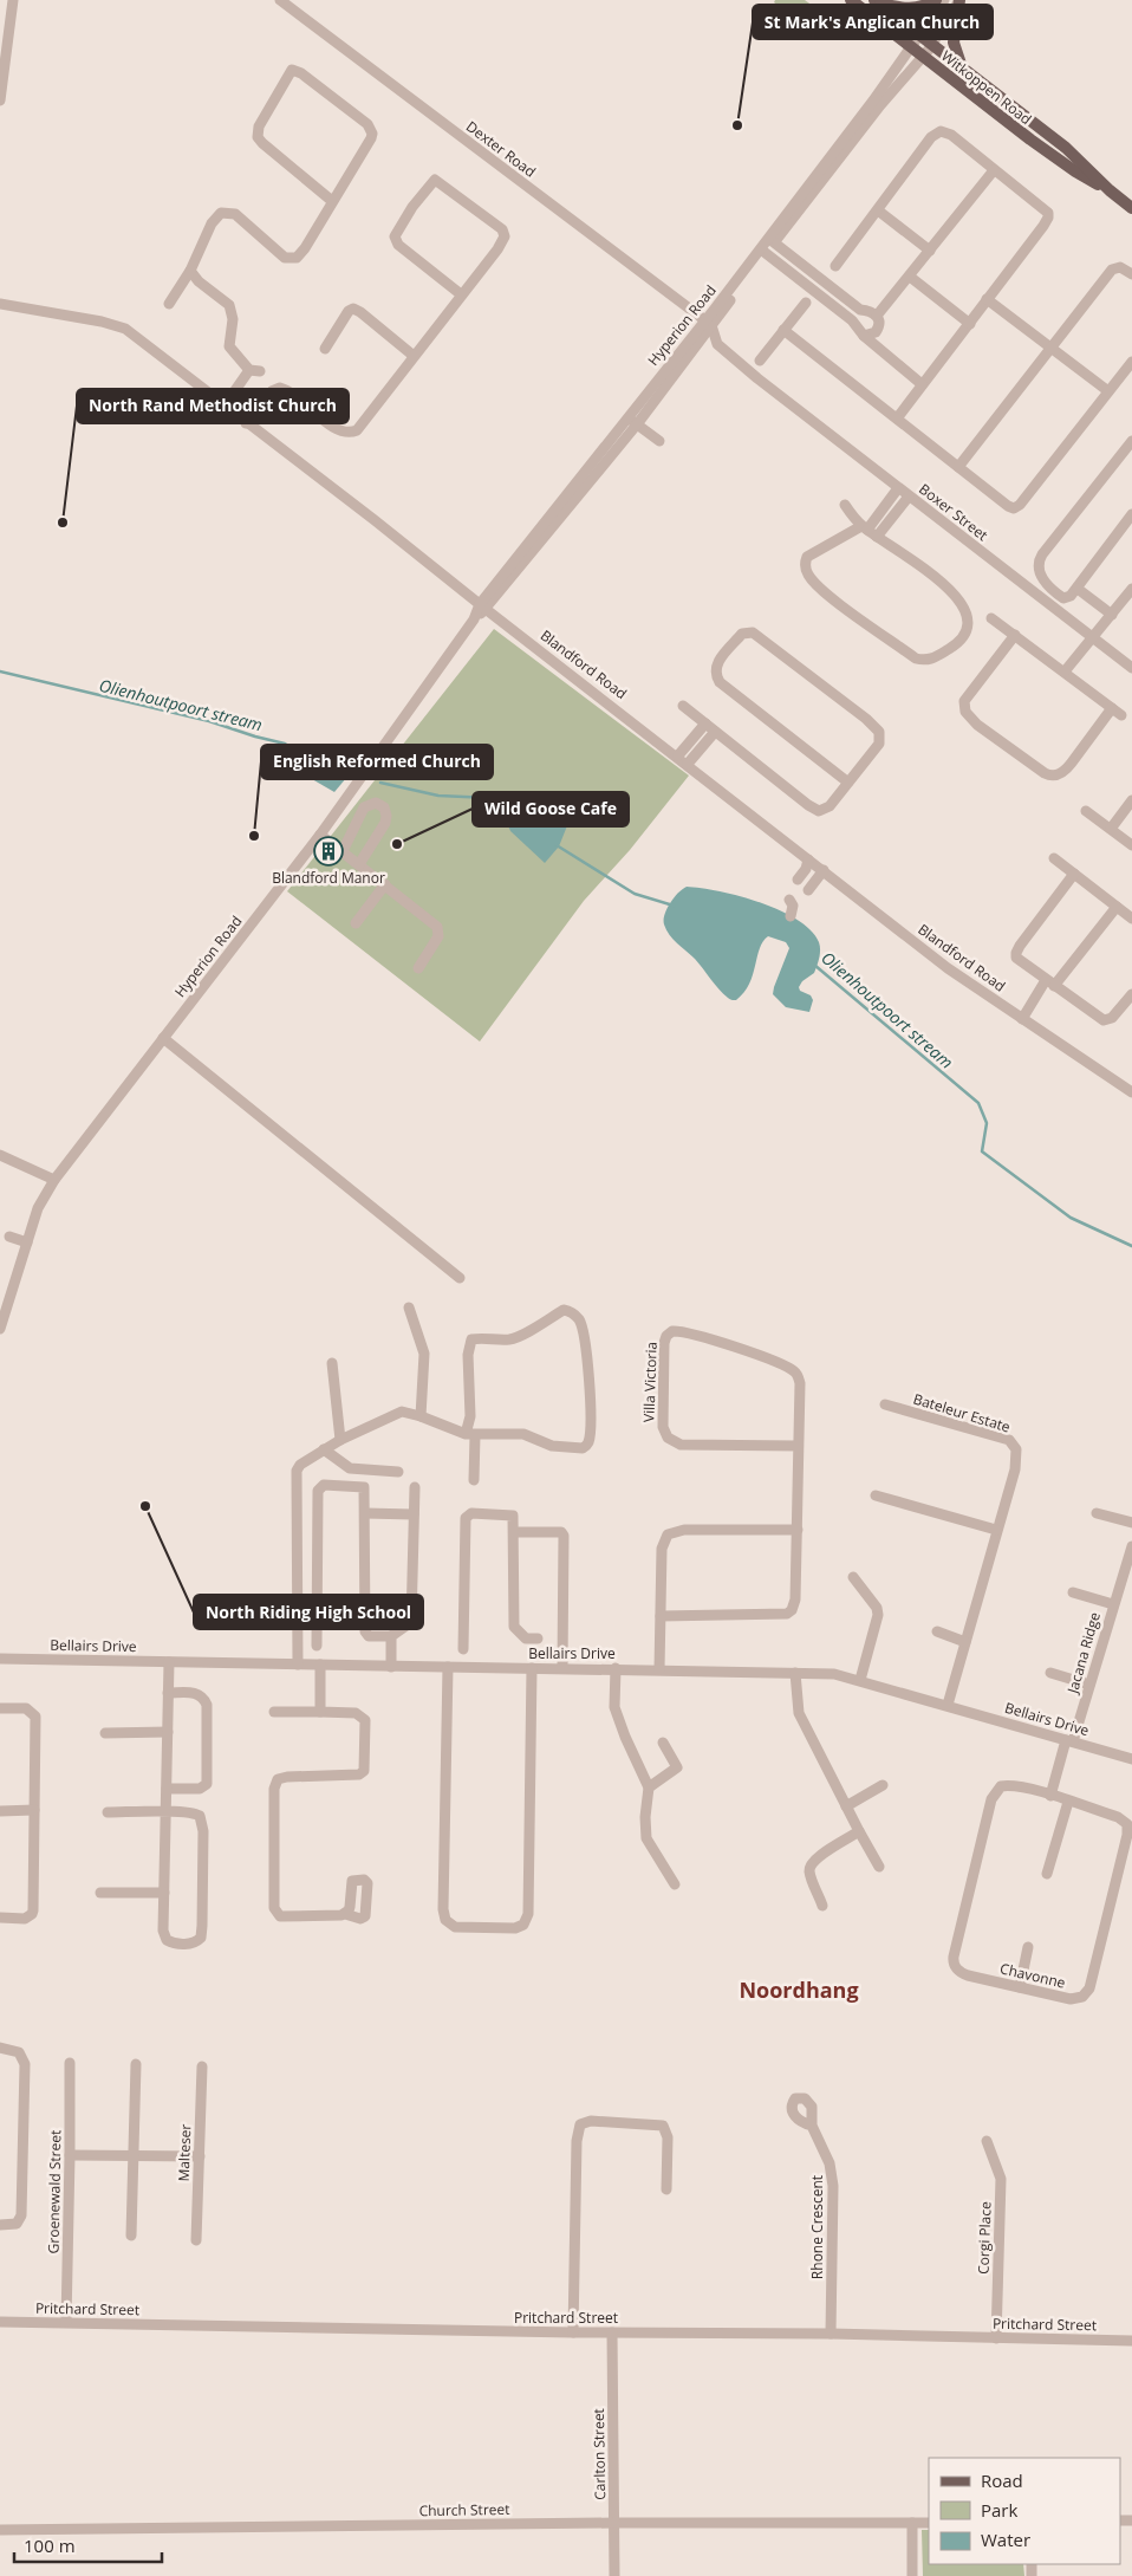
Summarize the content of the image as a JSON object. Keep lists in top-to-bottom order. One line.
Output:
{"streets":{"main road":["Witkoppen Road"],"street":["Dexter Road","Hyperion Road","Boxer Street","Blandford Road","Villa Victoria","Bateleur Estate","Bellairs Drive","Jacana Ridge","Chavonne","Malteser","Groenewald Street","Rhone Crescent","Corgi Place","Pritchard Street","Carlton Street","Church Street"]},"crossings":[["Witkoppen Road","Hyperion Road"],["Dexter Road","Hyperion Road"],["Dexter Road","Boxer Street"],["Hyperion Road","Boxer Street"],["Hyperion Road","Blandford Road"],["Bateleur Estate","Bellairs Drive"],["Bellairs Drive","Jacana Ridge"],["Groenewald Street","Pritchard Street"],["Rhone Crescent","Pritchard Street"],["Corgi Place","Pritchard Street"],["Pritchard Street","Carlton Street"],["Carlton Street","Church Street"]],"districts":["Noordhang"],"water":["Olienhoutpoort stream"],"places":{"other":["St Mark's Anglican Church","North Rand Methodist Church","English Reformed Church","Wild Goose Cafe","North Riding High School"],"building":["Blandford Manor"]},"legend":["Road","Park","Water"],"scale_bar":"100 m"}
